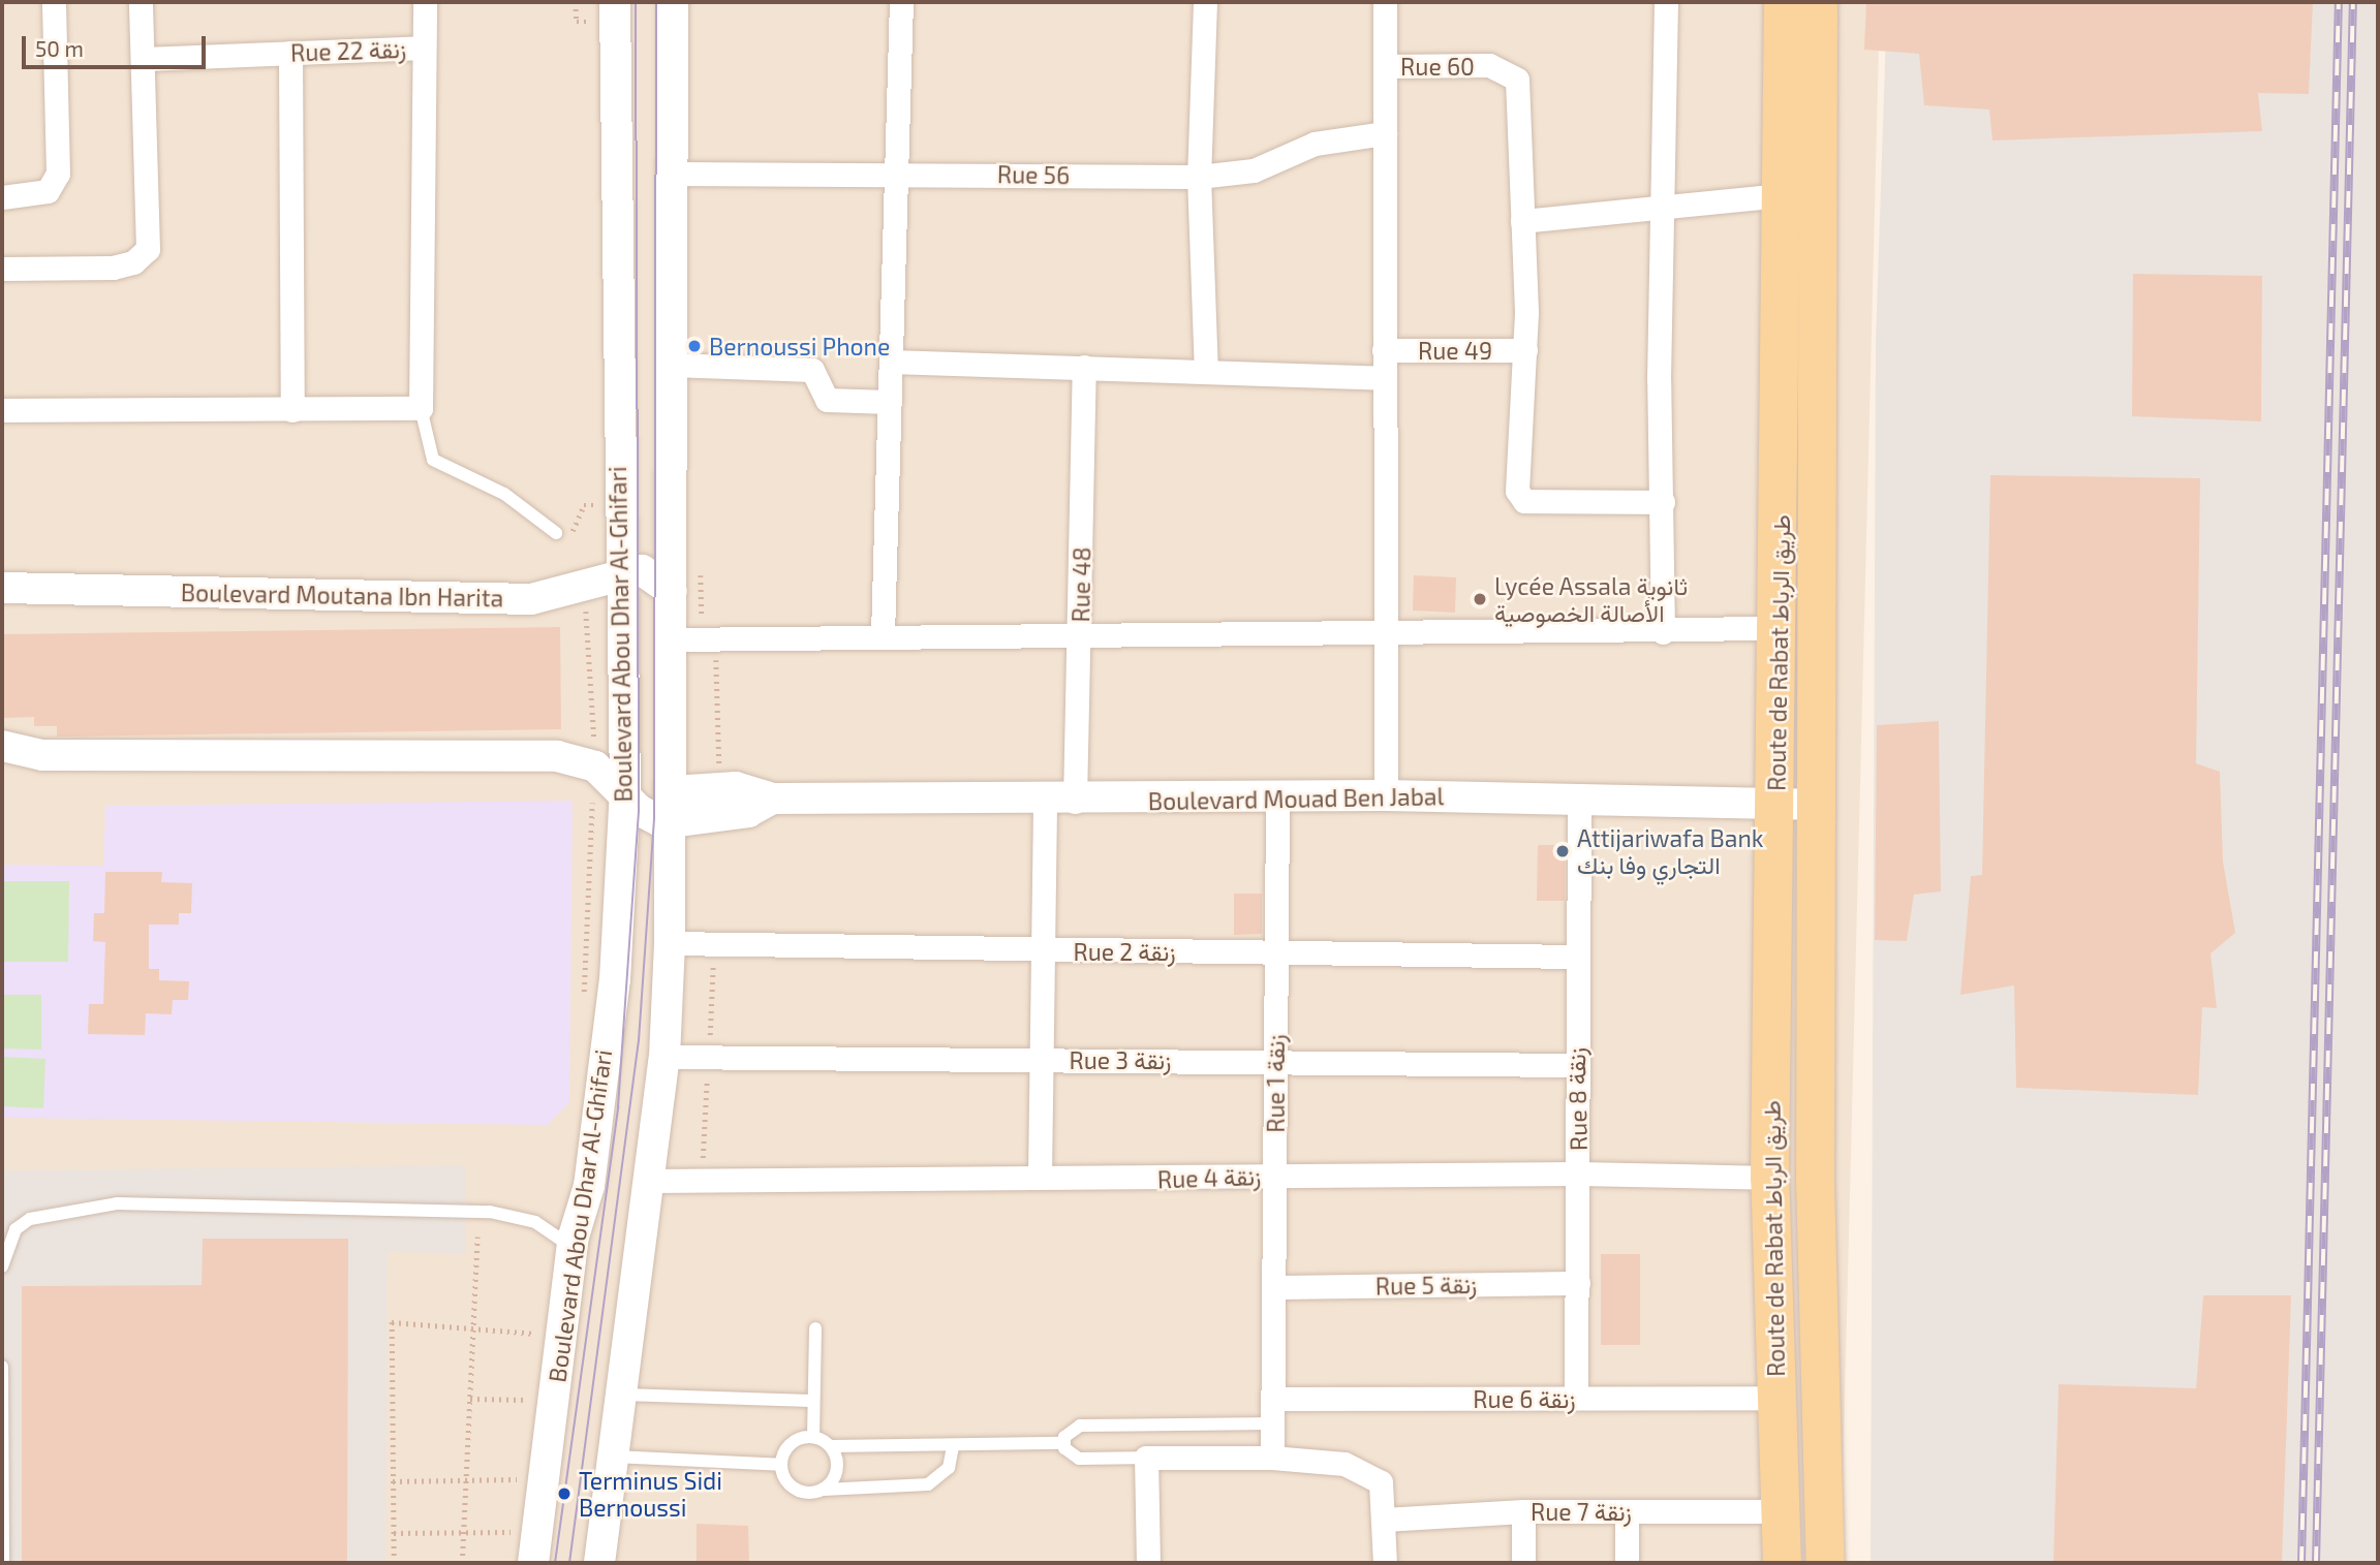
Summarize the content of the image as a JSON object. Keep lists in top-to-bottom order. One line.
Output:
{"streets":{"main road":["Route de Rabat طريق الرباط"],"street":["Rue 22 زنقة","Rue 60","Rue 56","Rue 49","Rue 48","Boulevard Moutana Ibn Harita","Boulevard Abou Dhar Al-Ghifari","Boulevard Mouad Ben Jabal","Rue 2 زنقة","Rue 3 زنقة","Rue 1 زنقة","Rue 8 زنقة","Rue 4 زنقة","Rue 5 زنقة","Rue 6 زنقة","Rue 7 زنقة"]},"crossings":[["Rue 48","Boulevard Mouad Ben Jabal"],["Rue 48","Rue 2 زنقة"],["Rue 48","Rue 3 زنقة"],["Rue 48","Rue 4 زنقة"],["Boulevard Moutana Ibn Harita","Boulevard Abou Dhar Al-Ghifari"],["Route de Rabat طريق الرباط","Boulevard Mouad Ben Jabal"],["Route de Rabat طريق الرباط","Rue 4 زنقة"],["Route de Rabat طريق الرباط","Rue 6 زنقة"],["Route de Rabat طريق الرباط","Rue 7 زنقة"],["Boulevard Mouad Ben Jabal","Rue 1 زنقة"],["Boulevard Mouad Ben Jabal","Rue 8 زنقة"],["Rue 2 زنقة","Rue 1 زنقة"],["Rue 2 زنقة","Rue 8 زنقة"],["Rue 3 زنقة","Rue 1 زنقة"],["Rue 3 زنقة","Rue 8 زنقة"],["Rue 1 زنقة","Rue 4 زنقة"],["Rue 1 زنقة","Rue 5 زنقة"],["Rue 1 زنقة","Rue 6 زنقة"],["Rue 8 زنقة","Rue 4 زنقة"],["Rue 8 زنقة","Rue 5 زنقة"],["Rue 8 زنقة","Rue 6 زنقة"]],"places":["Bernoussi Phone","Lycée Assala ثانوية الأصالة الخصوصية","Attijariwafa Bank التجاري وفا بنك","Terminus Sidi Bernoussi"],"scale_bar":"50 m"}
